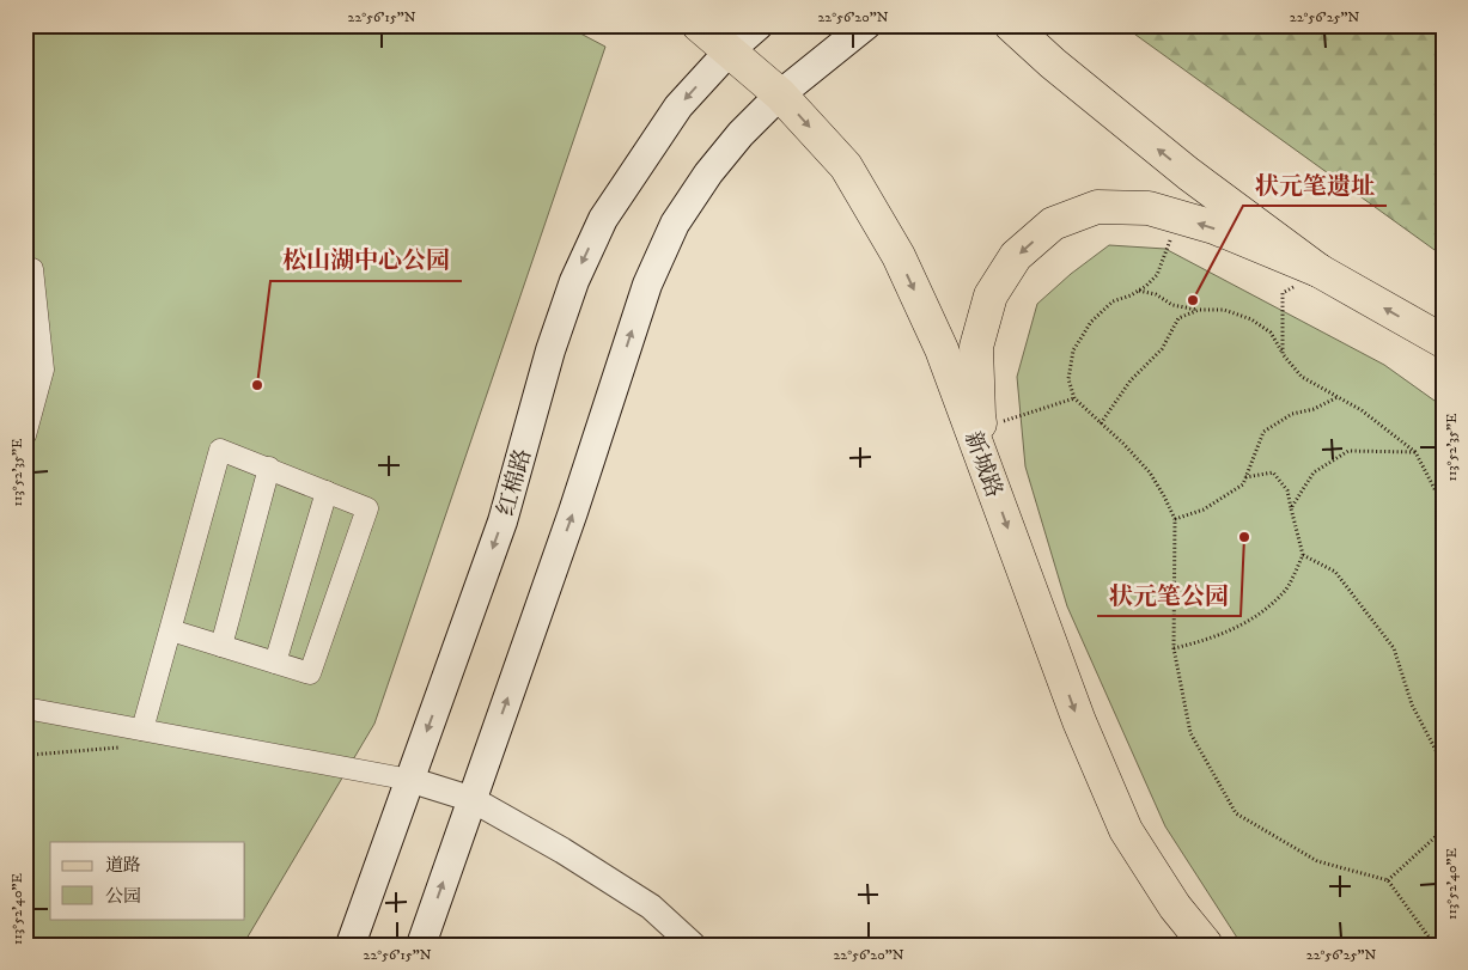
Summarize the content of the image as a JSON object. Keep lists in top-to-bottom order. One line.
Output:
{"streets":{"main road":["新城路","红棉路"]},"crossings":[["新城路","红棉路"]],"one_way":["新城路"],"places":["状元笔遗址","松山湖中心公园","状元笔公园"],"legend":["道路","公园"],"coordinates":["22°56'15\"N","22°56'20\"N","22°56'25\"N","113°52'35\"E","113°52'40\"E"]}
